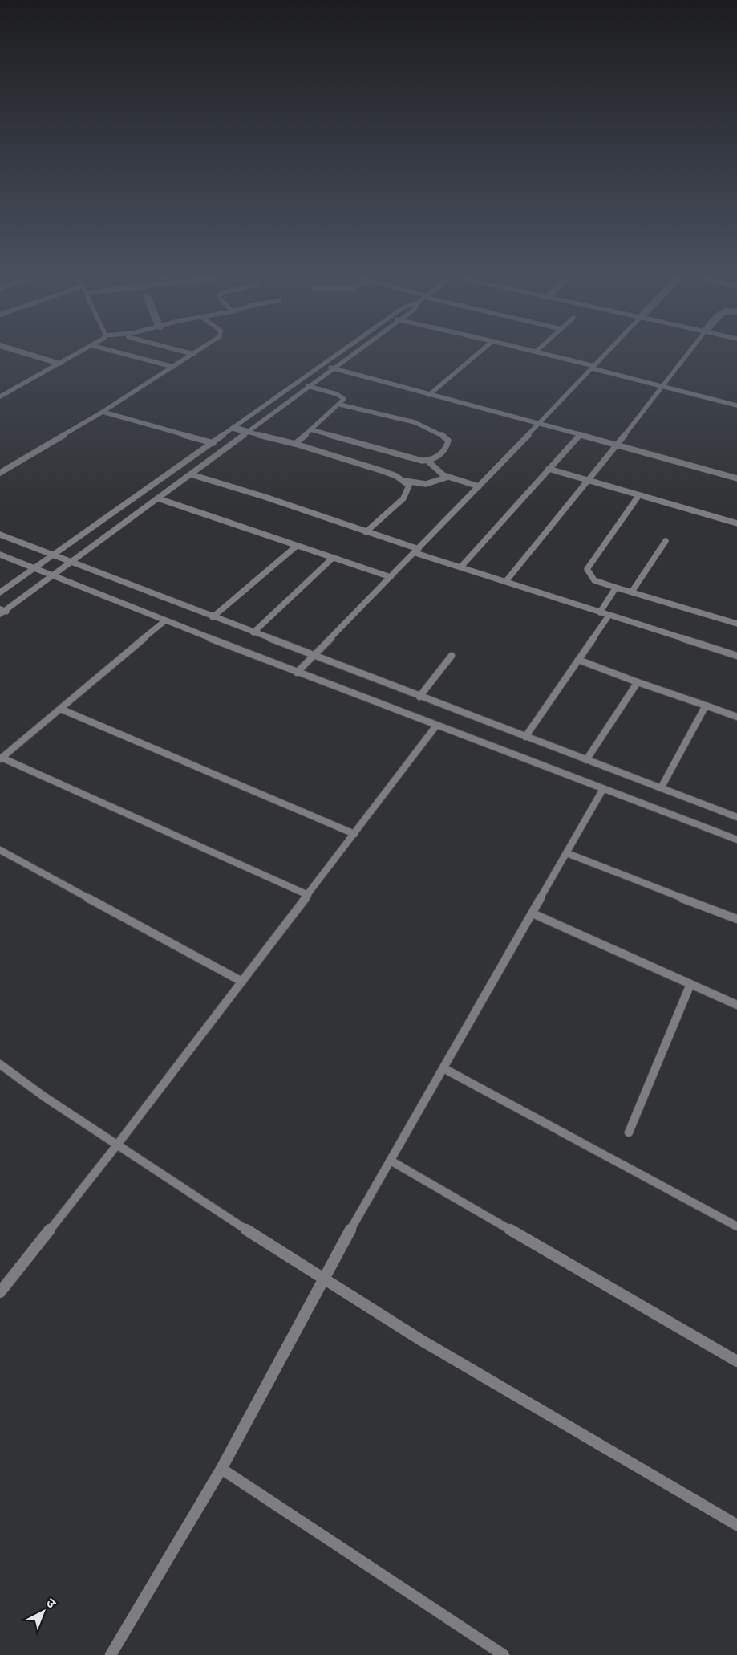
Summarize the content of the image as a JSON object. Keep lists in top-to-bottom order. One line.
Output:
{"north":"top right"}
